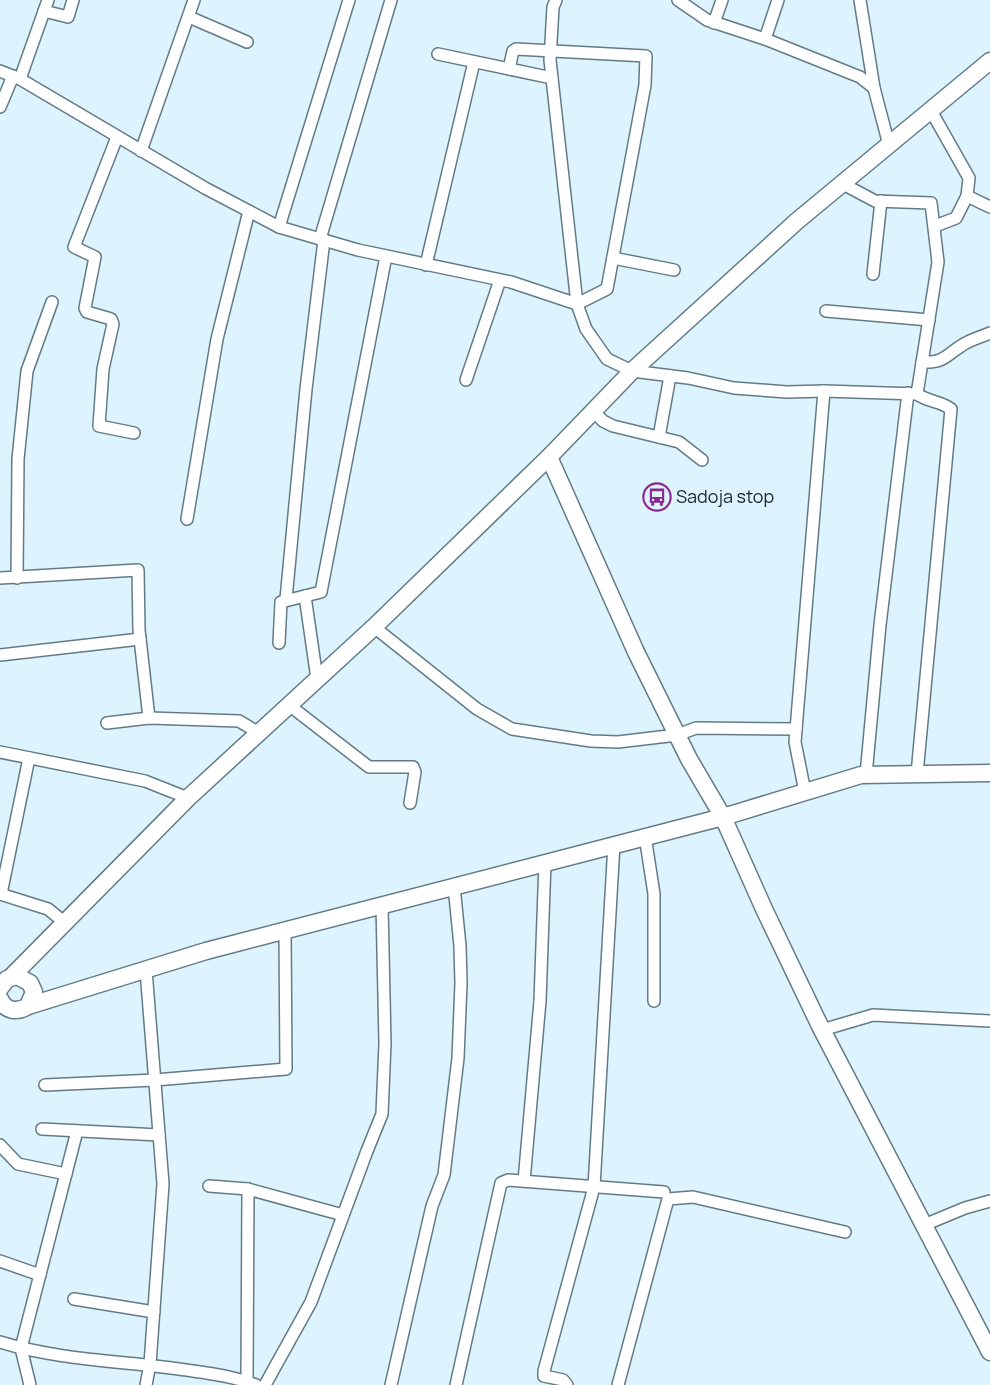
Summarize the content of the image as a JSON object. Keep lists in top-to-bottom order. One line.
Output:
{"places":{"bus stop":["Sadoja stop"]}}
